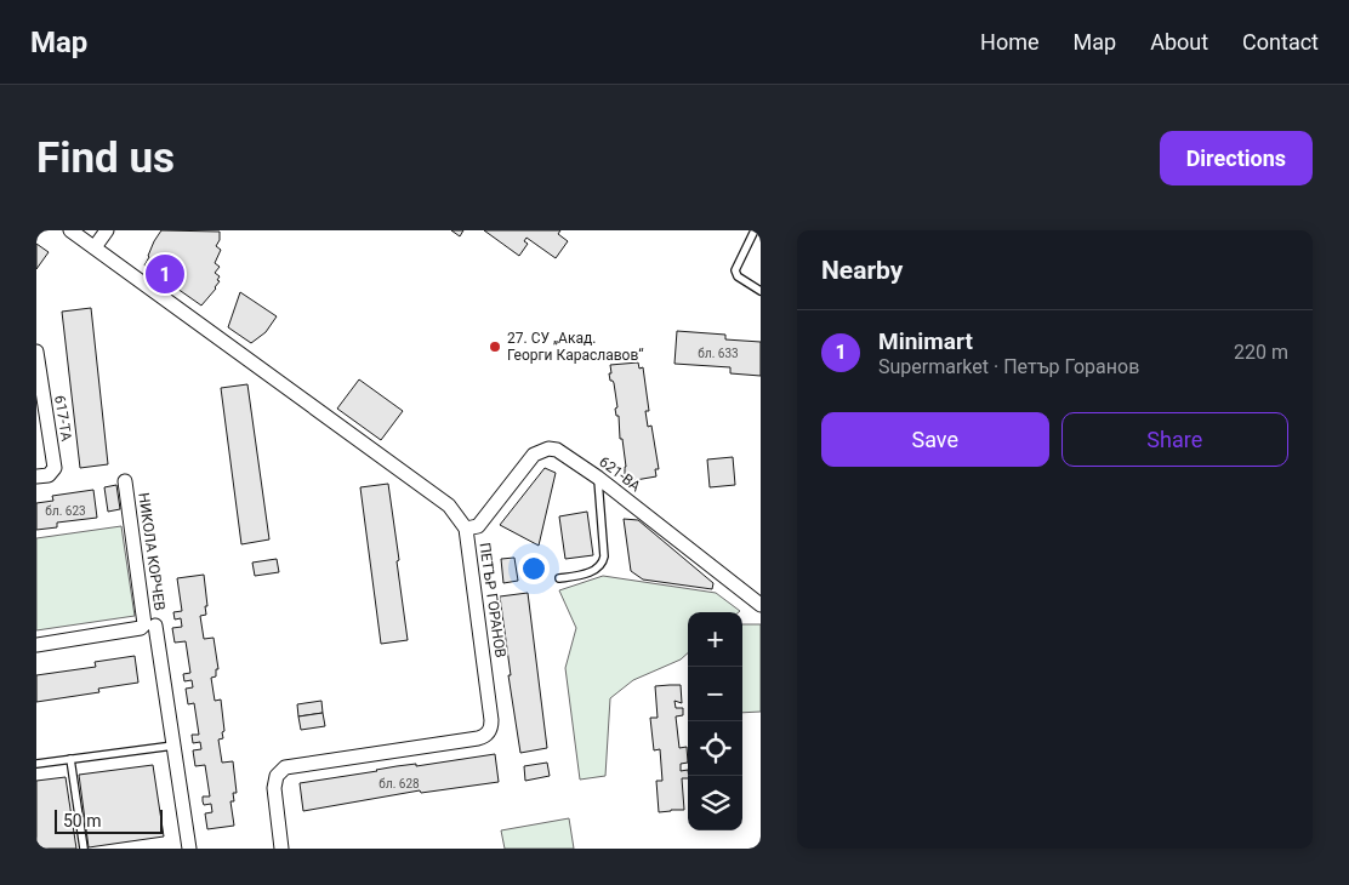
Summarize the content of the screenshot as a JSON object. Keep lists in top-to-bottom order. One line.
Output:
{"streets":{"street":["617-ТА","621-ВА","НИКОЛА КОРЧЕВ","ПЕТЪР ГОРАНОВ"]},"crossings":[["621-ВА","ПЕТЪР ГОРАНОВ"]],"places":["27. СУ „Акад. Георги Караславов“"],"house_numbers":["бл. 633","бл. 623","бл. 628"],"scale_bar":"50 m","page":{"header":"Map","nav":["Home","Map","About","Contact"],"buttons":["Directions",["Save","Share"]],"title":"Find us","heading":"Nearby","pins":"1","list":[{"mark":"1","name":"Minimart","note":"Supermarket · Петър Горанов","value":"220 m"}],"map_buttons":["+","−"],"scale":"50 m"}}
